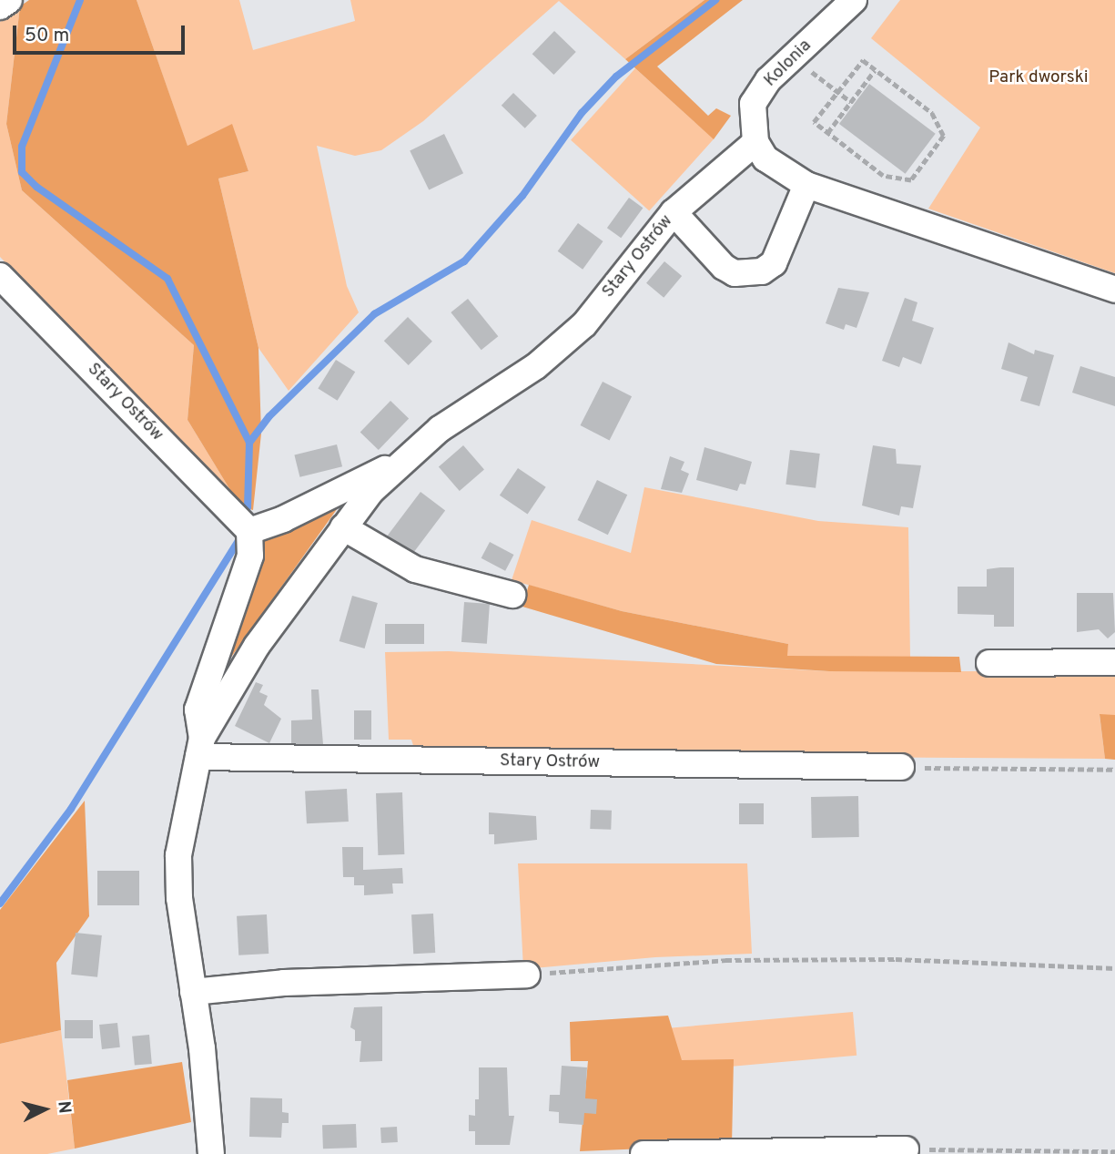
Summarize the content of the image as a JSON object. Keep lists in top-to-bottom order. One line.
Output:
{"streets":{"street":["Kolonia","Stary Ostrów"]},"crossings":[["Kolonia","Stary Ostrów"]],"parks":["Park dworski"],"scale_bar":"50 m","north":"right"}
